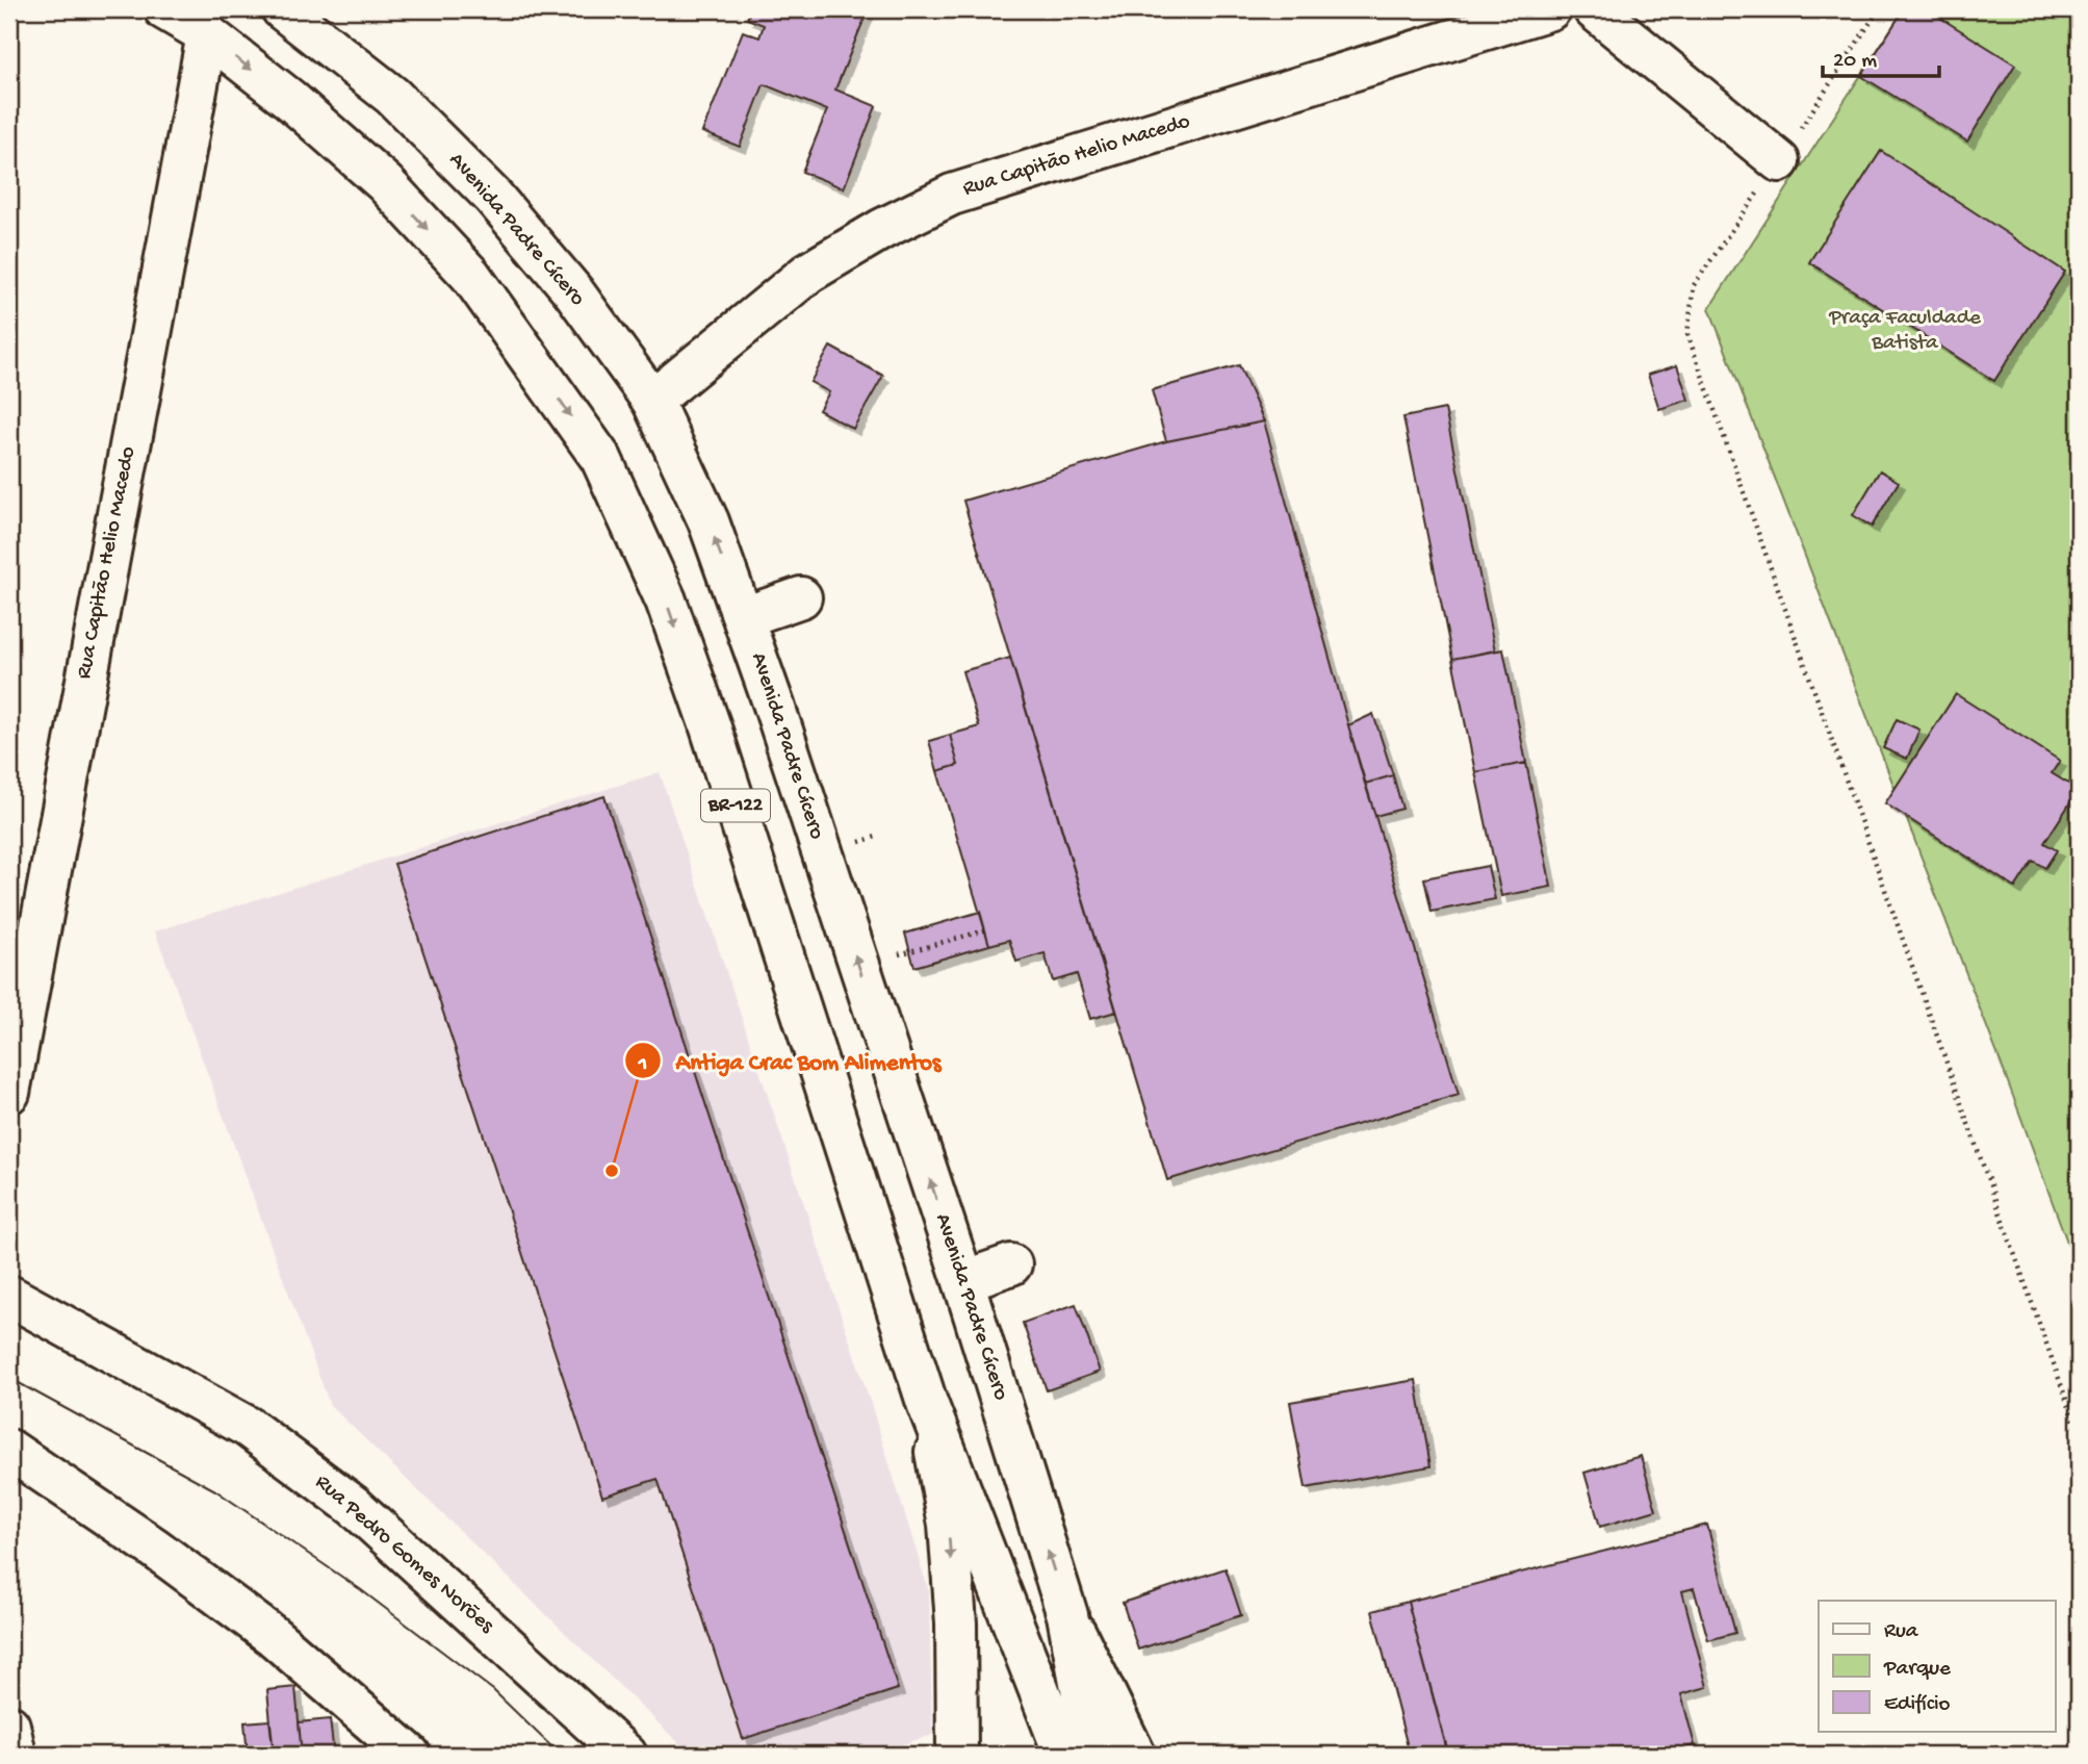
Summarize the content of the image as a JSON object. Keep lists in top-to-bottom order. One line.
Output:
{"streets":{"main road":["Rua Capitão Helio Macedo","Avenida Padre Cícero","BR-122","Rua Pedro Gomes Norões"]},"crossings":[["Rua Capitão Helio Macedo","Avenida Padre Cícero"],["Rua Capitão Helio Macedo","BR-122"]],"parks":["Praça Faculdade Batista"],"places":["Antiga Crac Bom Alimentos"],"legend":["Rua","Parque","Edifício"],"scale_bar":"20 m"}
